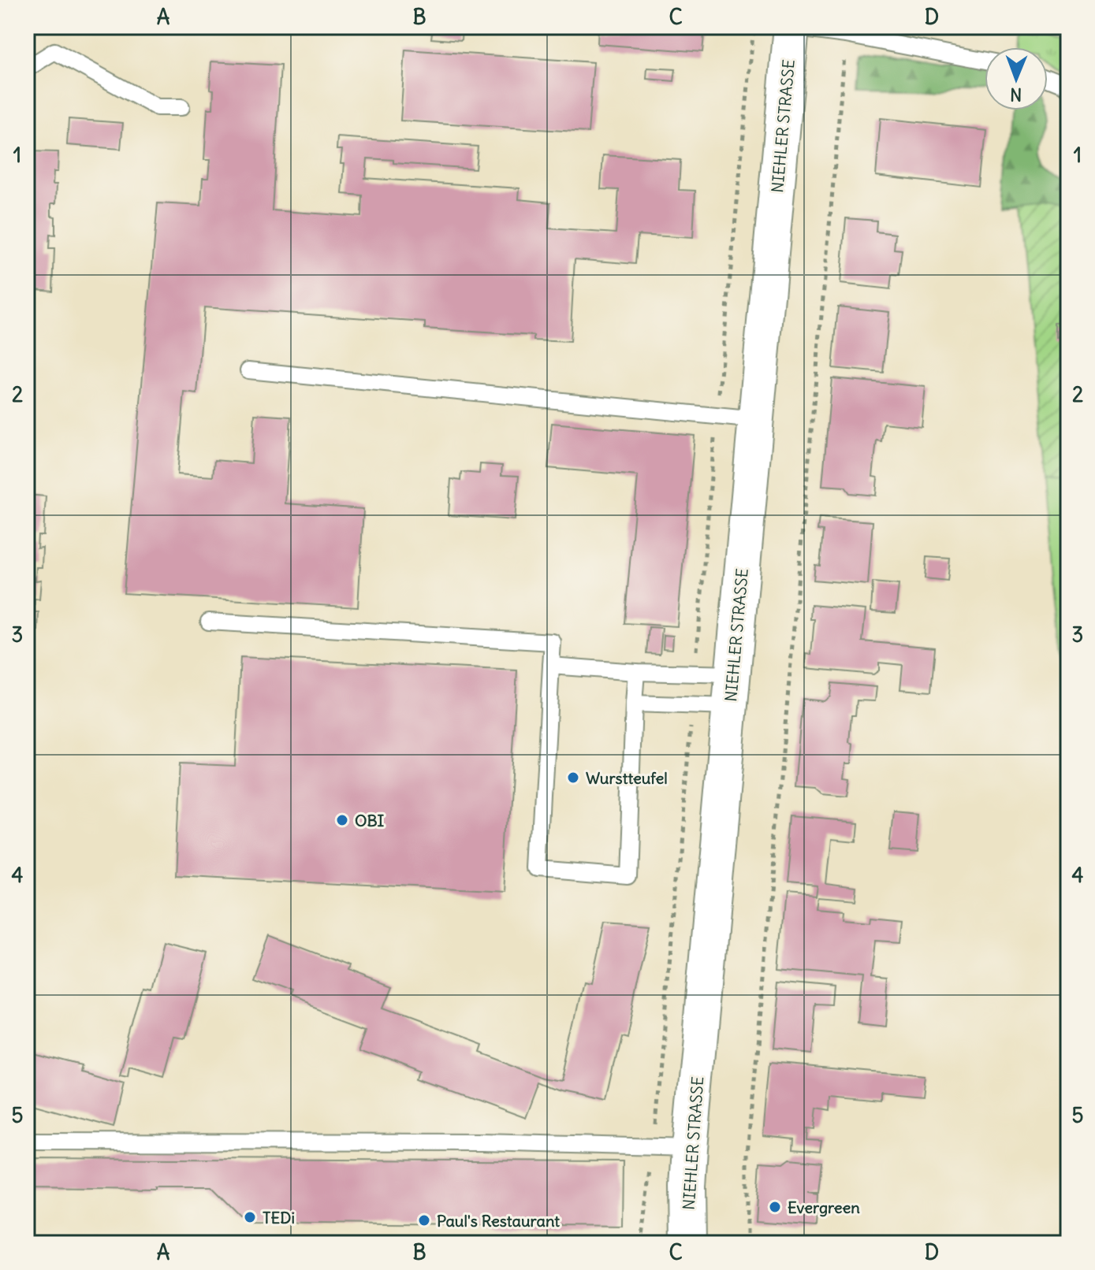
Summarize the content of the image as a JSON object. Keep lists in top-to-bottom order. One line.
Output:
{"streets":{"street":["NIEHLER STRASSE"]},"places":["Wurstteufel","OBI","Evergreen","TEDi","Paul's Restaurant"],"north":"bottom","grid":{"columns":["A","B","C","D"],"rows":["1","2","3","4","5"]}}
